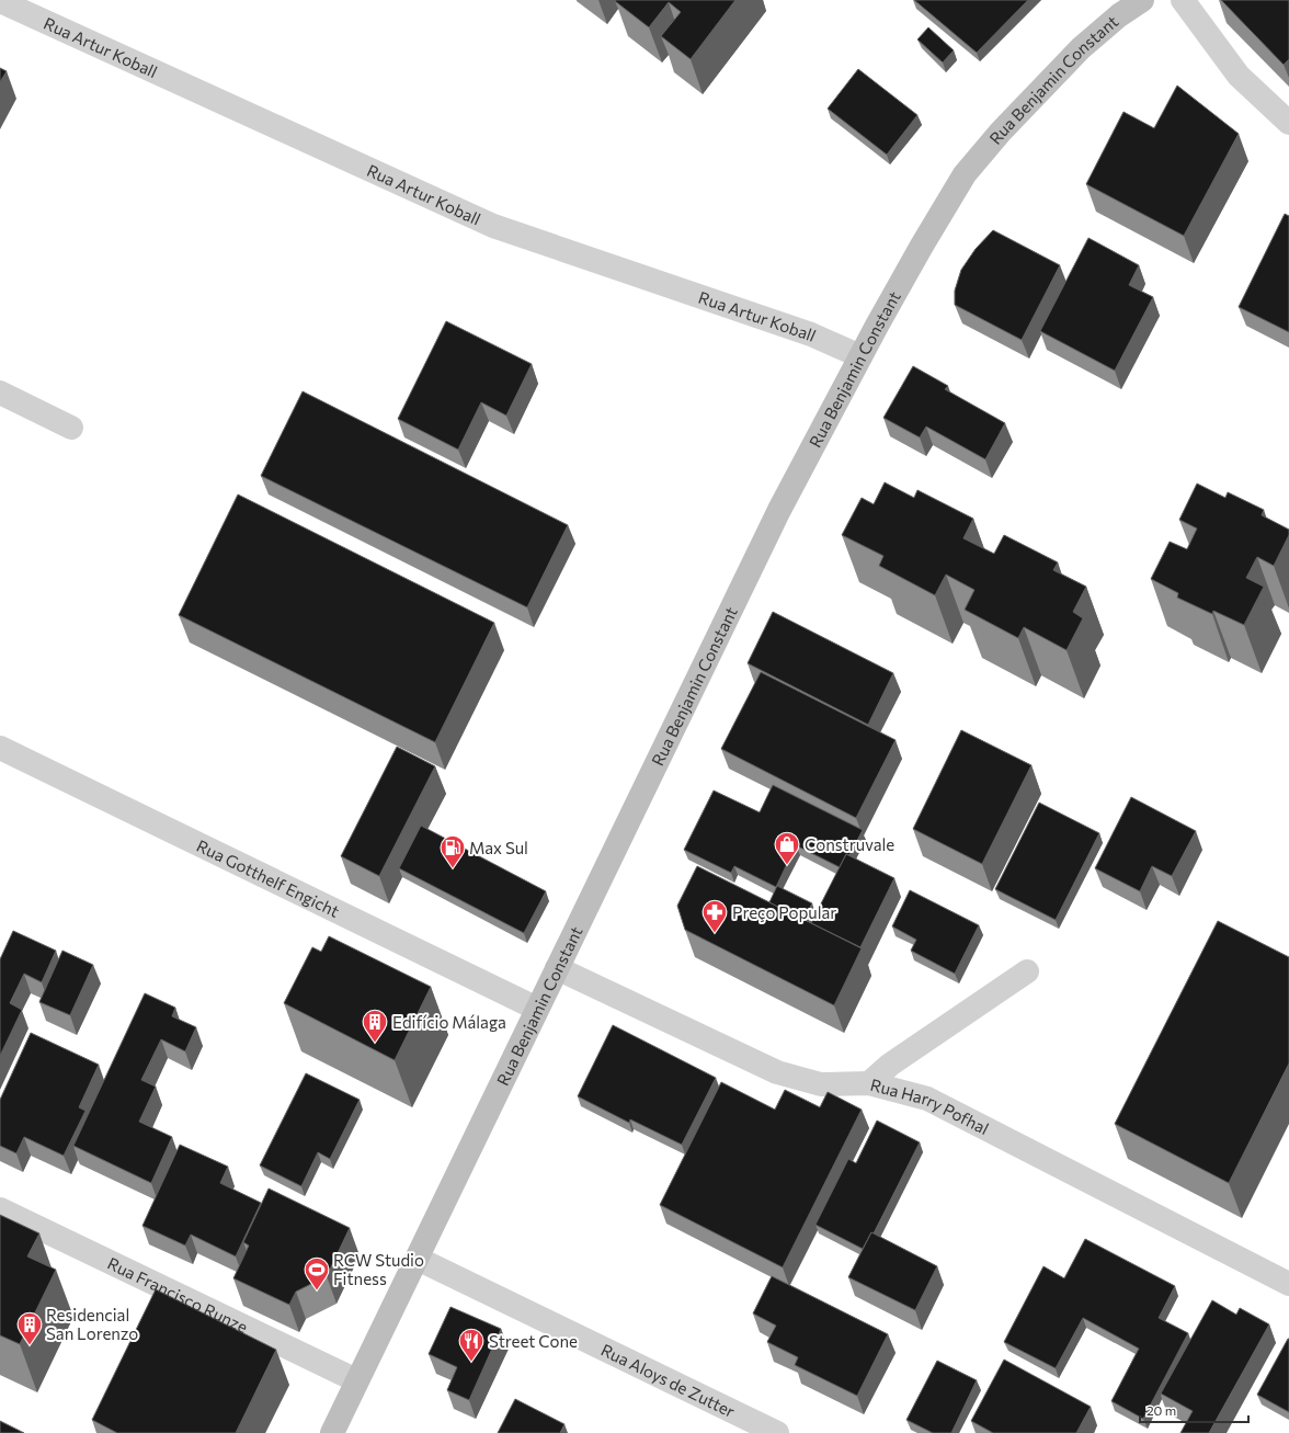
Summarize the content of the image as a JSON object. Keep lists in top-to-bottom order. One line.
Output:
{"streets":{"main road":["Rua Benjamin Constant"],"street":["Rua Artur Koball","Rua Gotthelf Engicht","Rua Harry Pofhal","Rua Francisco Runze","Rua Aloys de Zutter"]},"crossings":[["Rua Artur Koball","Rua Benjamin Constant"],["Rua Benjamin Constant","Rua Gotthelf Engicht"],["Rua Benjamin Constant","Rua Harry Pofhal"],["Rua Benjamin Constant","Rua Francisco Runze"],["Rua Benjamin Constant","Rua Aloys de Zutter"]],"places":{"shop":["Construvale"],"fuel station":["Max Sul"],"pharmacy":["Preço Popular"],"building":["Edifício Málaga","Residencial San Lorenzo"],"sports":["RCW Studio Fitness"],"restaurant":["Street Cone"]},"scale_bar":"20 m"}
